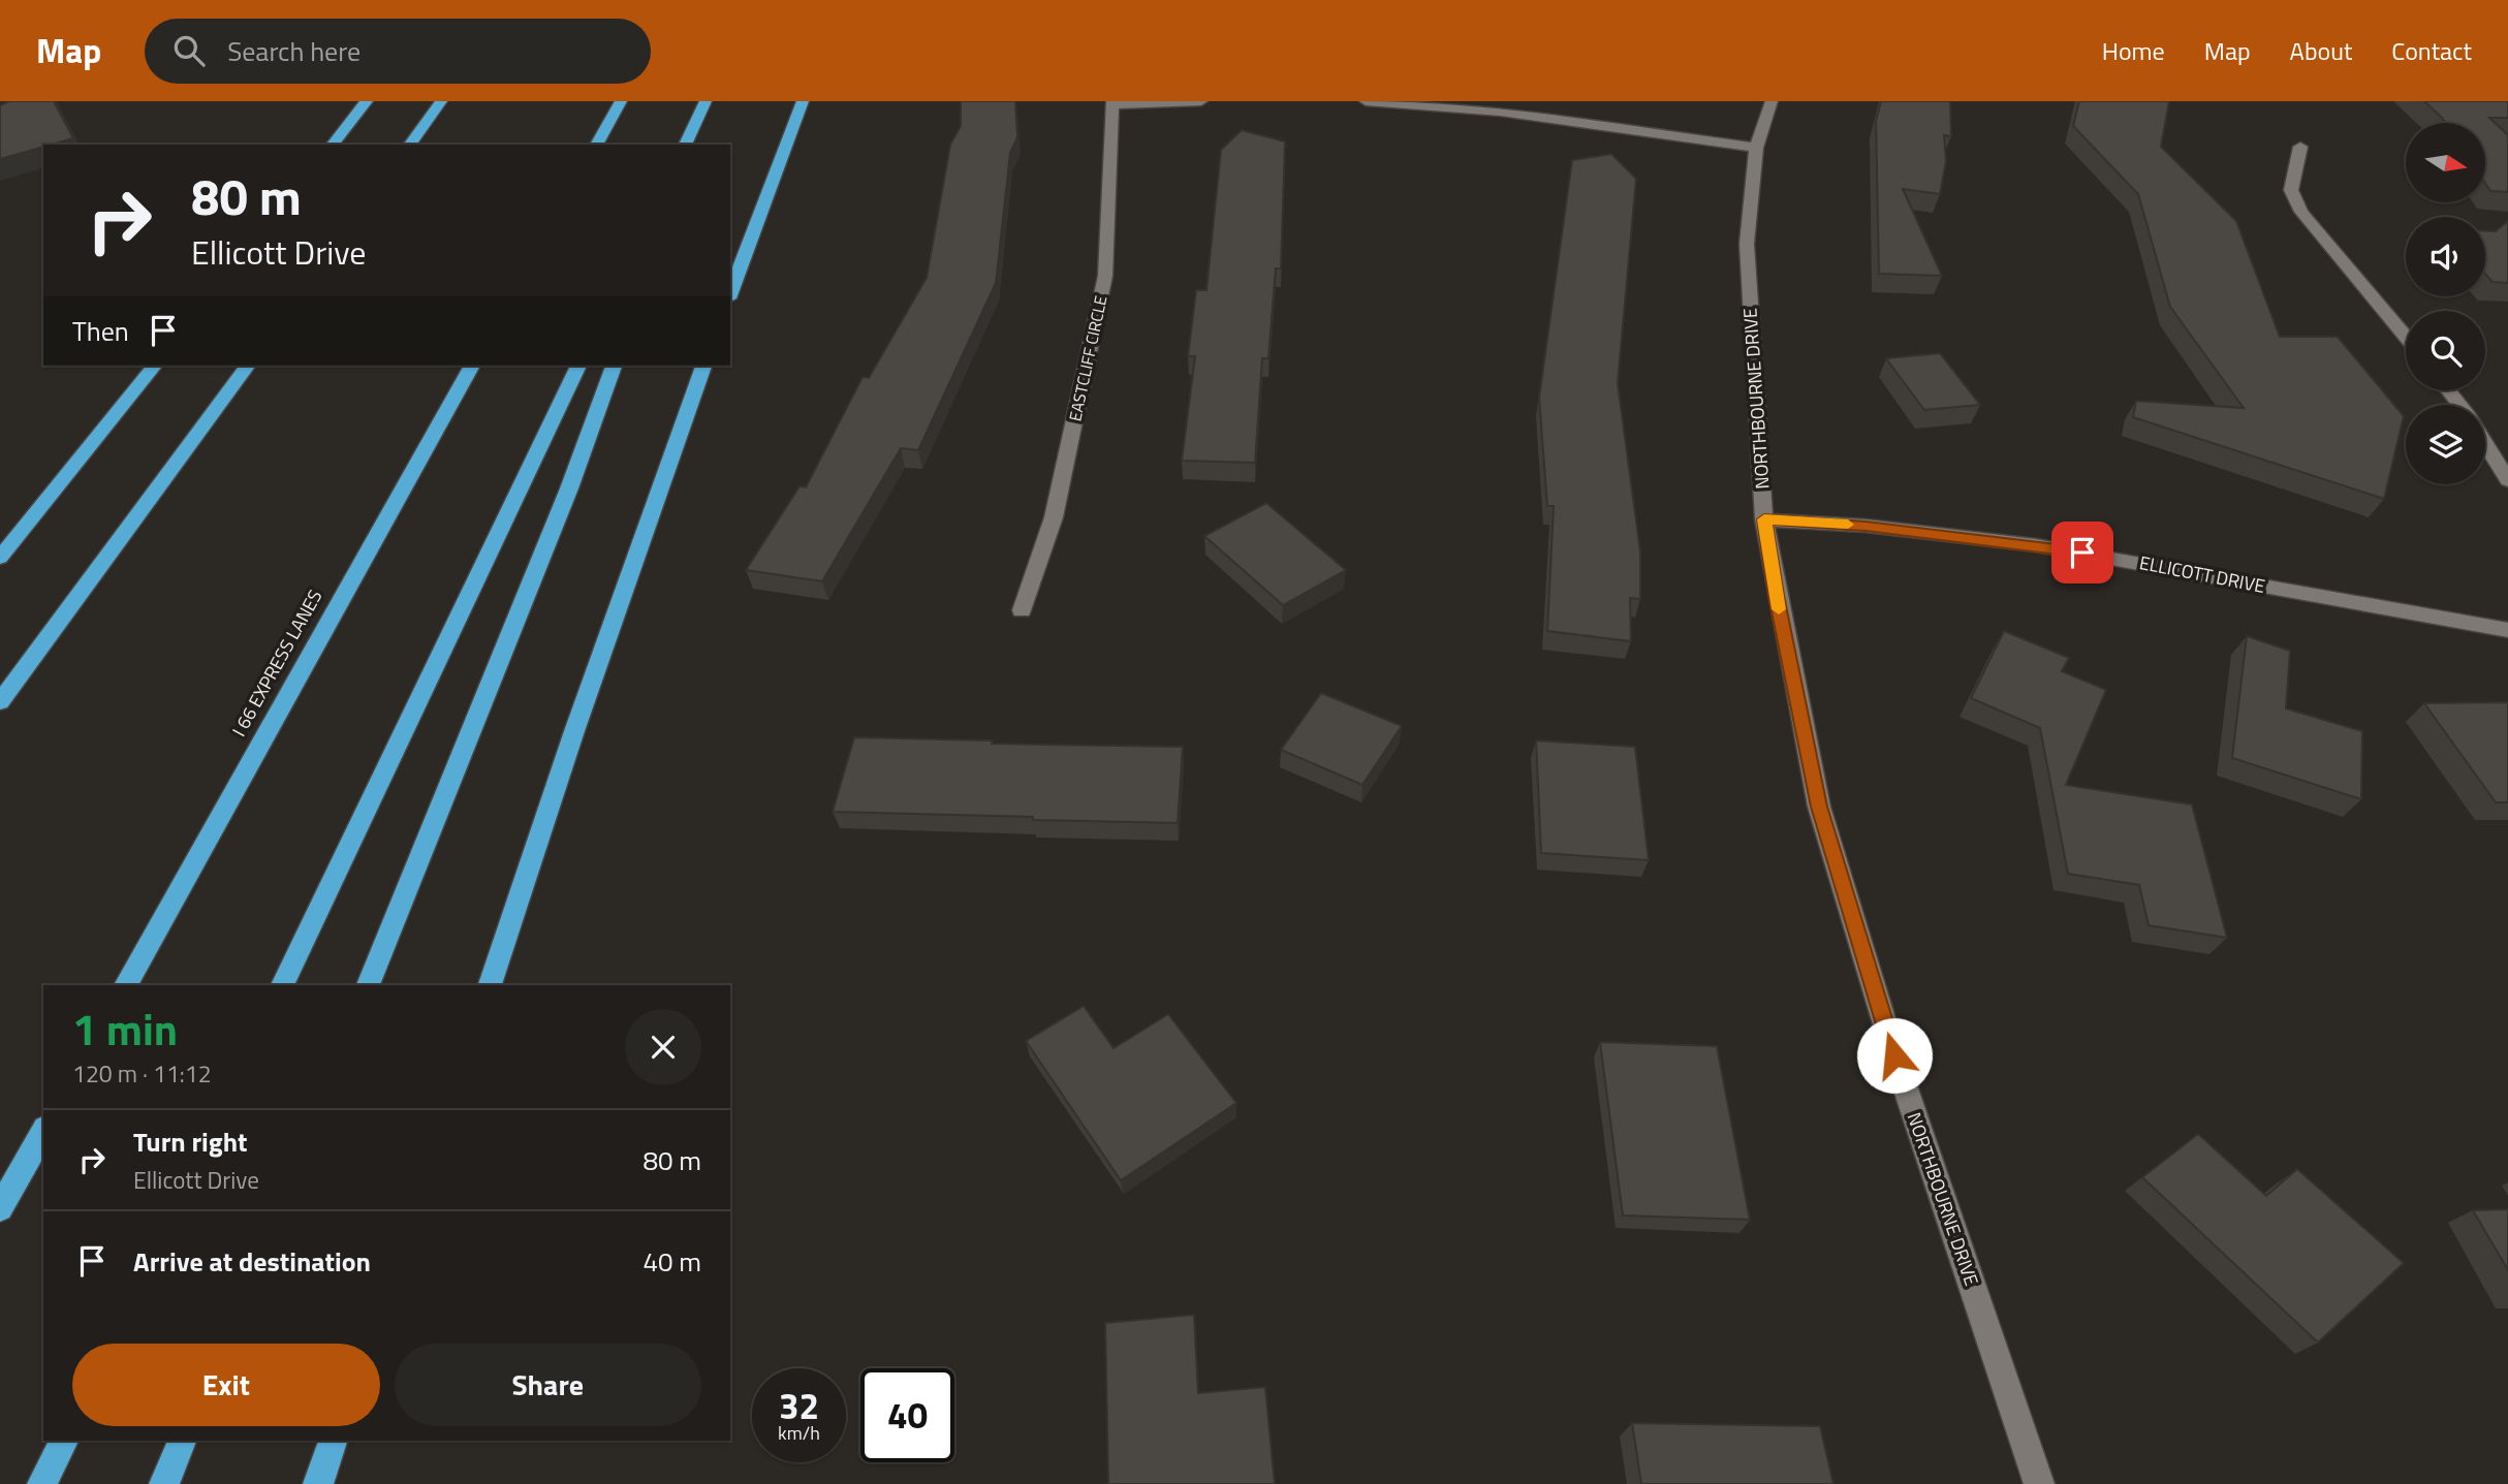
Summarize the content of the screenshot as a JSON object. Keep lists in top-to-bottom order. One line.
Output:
{"streets":{"highway":["I 66 EXPRESS LANES"],"street":["EASTCLIFF CIRCLE","NORTHBOURNE DRIVE","ELLICOTT DRIVE"]},"crossings":[["NORTHBOURNE DRIVE","ELLICOTT DRIVE"]],"north":"right","page":{"header":"Map","search":"Search here","nav":["Home","Map","About","Contact"],"turn":["80 m","Ellicott Drive"],"then":"Then","heading":["1 min","120 m · 11:12"],"list":[{"name":"Turn right","note":"Ellicott Drive","value":"80 m"},{"name":"Arrive at destination","value":"40 m"}],"buttons":["Exit","Share"],"speed":"32 km/h","limit":"40"}}
